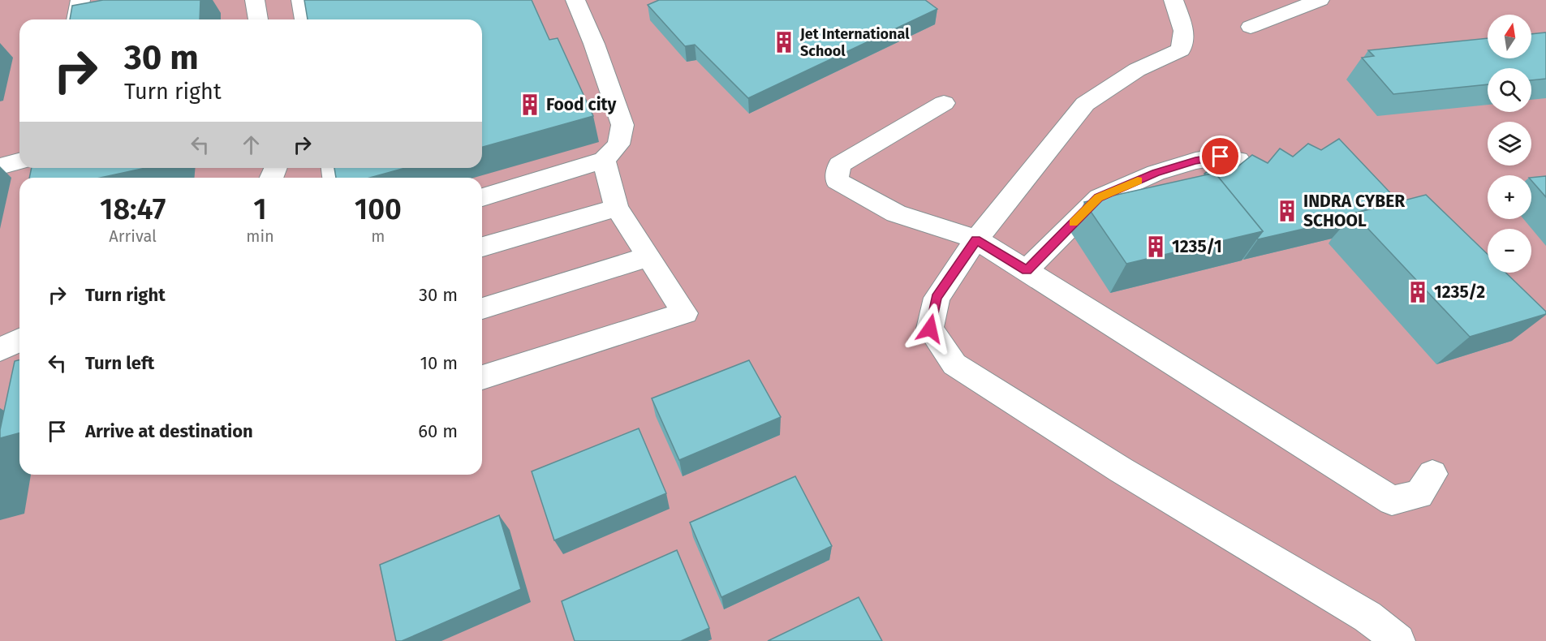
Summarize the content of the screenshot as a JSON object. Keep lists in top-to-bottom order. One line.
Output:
{"places":{"building":["Jet International School","Food city","INDRA CYBER SCHOOL","1235/1","1235/2"]},"north":"top","page":{"map_buttons":["+","−"],"turn":["30 m","Turn right"],"eta":["18:47","Arrival","1","min","100","m"],"list":[{"name":"Turn right","value":"30 m"},{"name":"Turn left","value":"10 m"},{"name":"Arrive at destination","value":"60 m"}]}}
